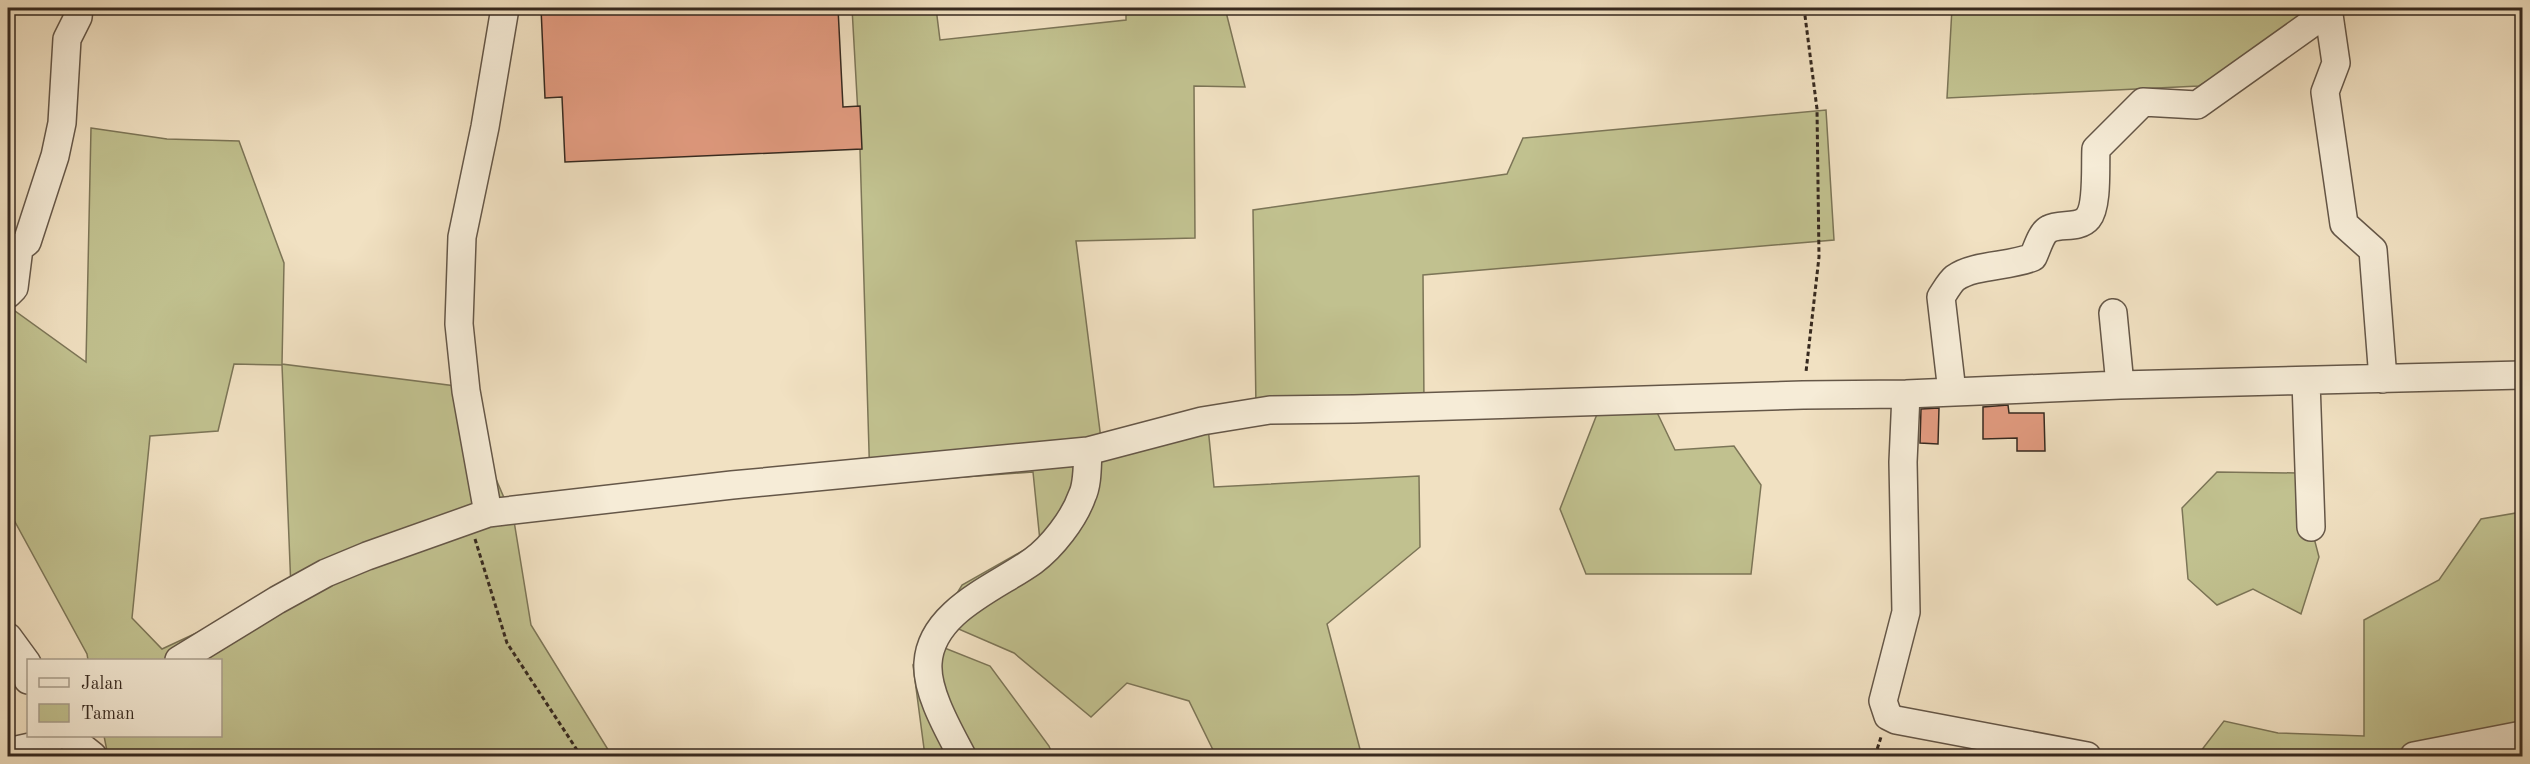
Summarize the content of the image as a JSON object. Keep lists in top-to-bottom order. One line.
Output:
{"legend":["Jalan","Taman"]}
